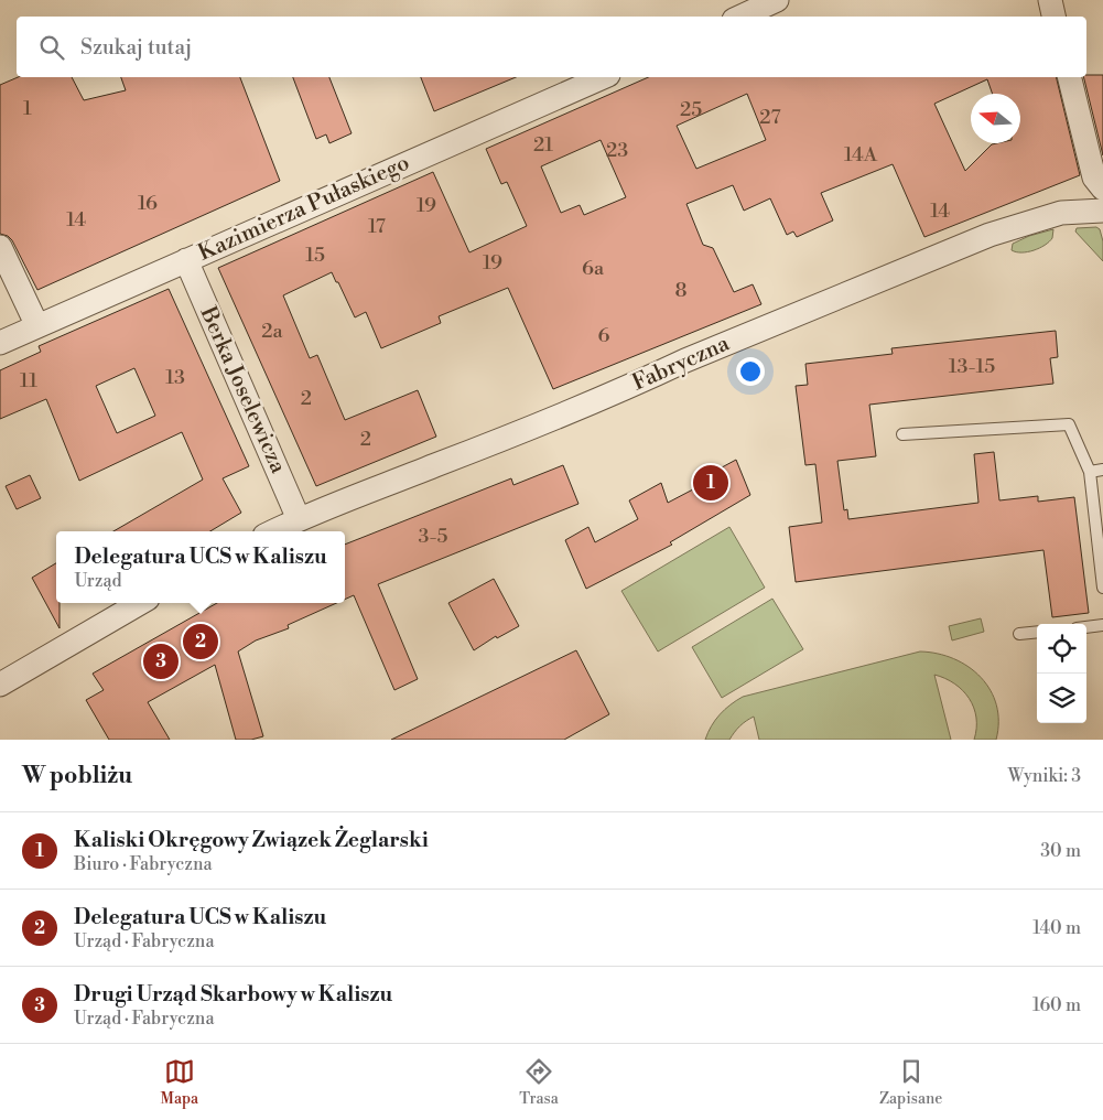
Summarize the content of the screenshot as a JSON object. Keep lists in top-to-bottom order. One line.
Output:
{"streets":{"street":["Kazimierza Pułaskiego","Fabryczna","Berka Joselewicza"]},"crossings":[["Kazimierza Pułaskiego","Berka Joselewicza"],["Fabryczna","Berka Joselewicza"]],"house_numbers":["1","25","27","21","23","14A","16","19","14","14","17","15","19","6a","8","2a","6","13-15","13","11","2","2","3-5"],"north":"left","page":{"search":"Szukaj tutaj","pins":["1","2","3"],"popup":["Delegatura UCS w Kaliszu","Urząd"],"heading":["W pobliżu","Wyniki: 3"],"list":[{"mark":"1","name":"Kaliski Okręgowy Związek Żeglarski","note":"Biuro · Fabryczna","value":"30 m"},{"mark":"2","name":"Delegatura UCS w Kaliszu","note":"Urząd · Fabryczna","value":"140 m"},{"mark":"3","name":"Drugi Urząd Skarbowy w Kaliszu","note":"Urząd · Fabryczna","value":"160 m"}],"nav":["Mapa","Trasa","Zapisane"]}}
